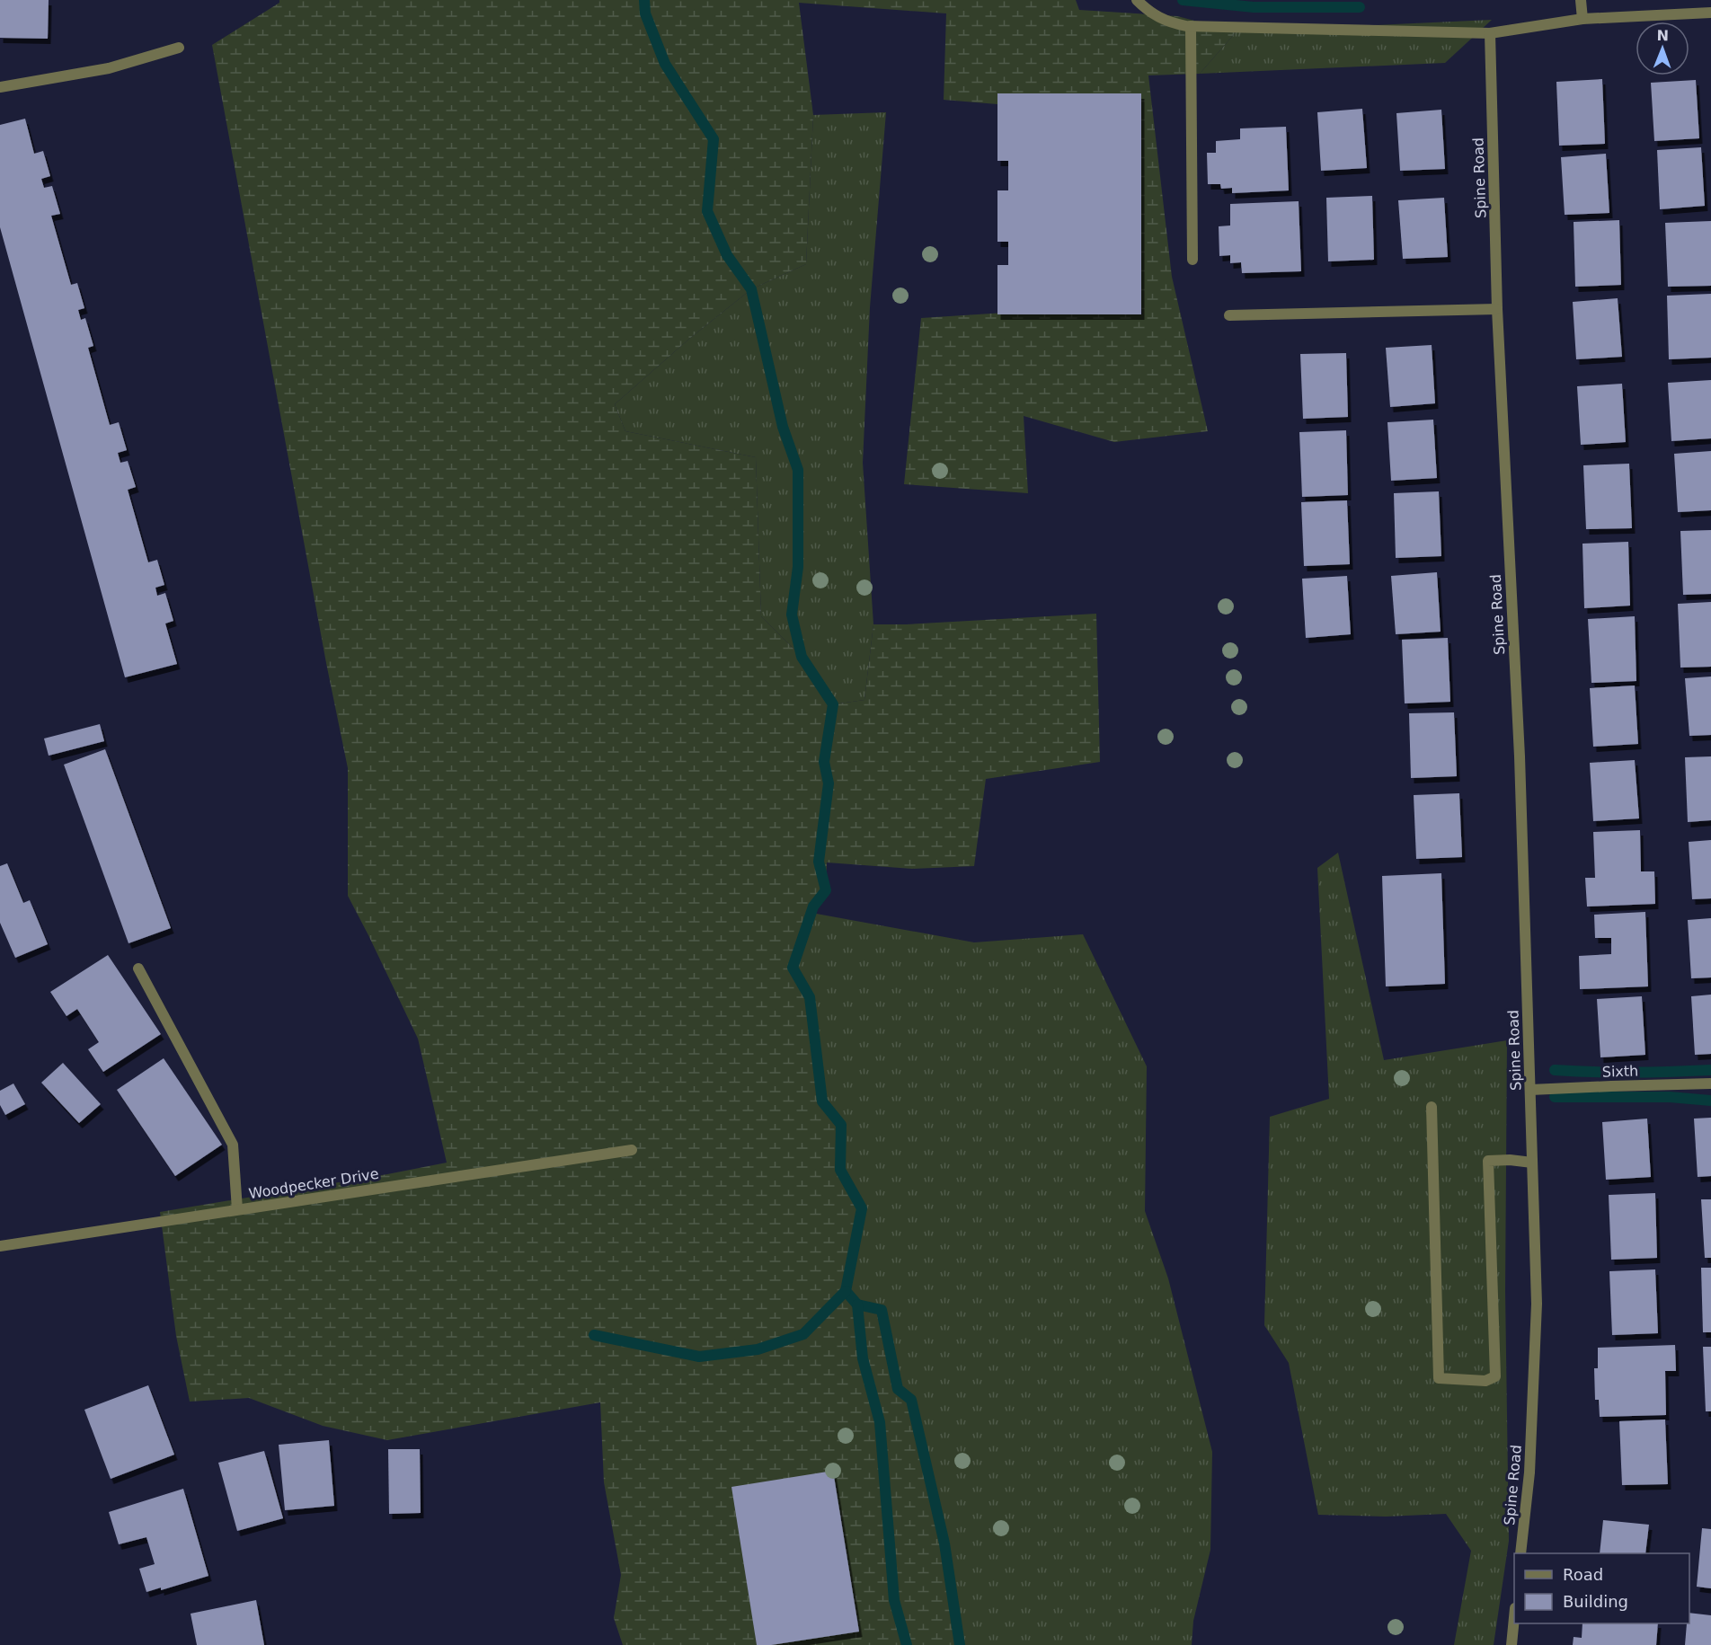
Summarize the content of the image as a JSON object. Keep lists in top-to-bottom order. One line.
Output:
{"streets":{"street":["Spine Road","Sixth","Woodpecker Drive"]},"crossings":[["Spine Road","Sixth"]],"legend":["Road","Building"],"north":"top"}
